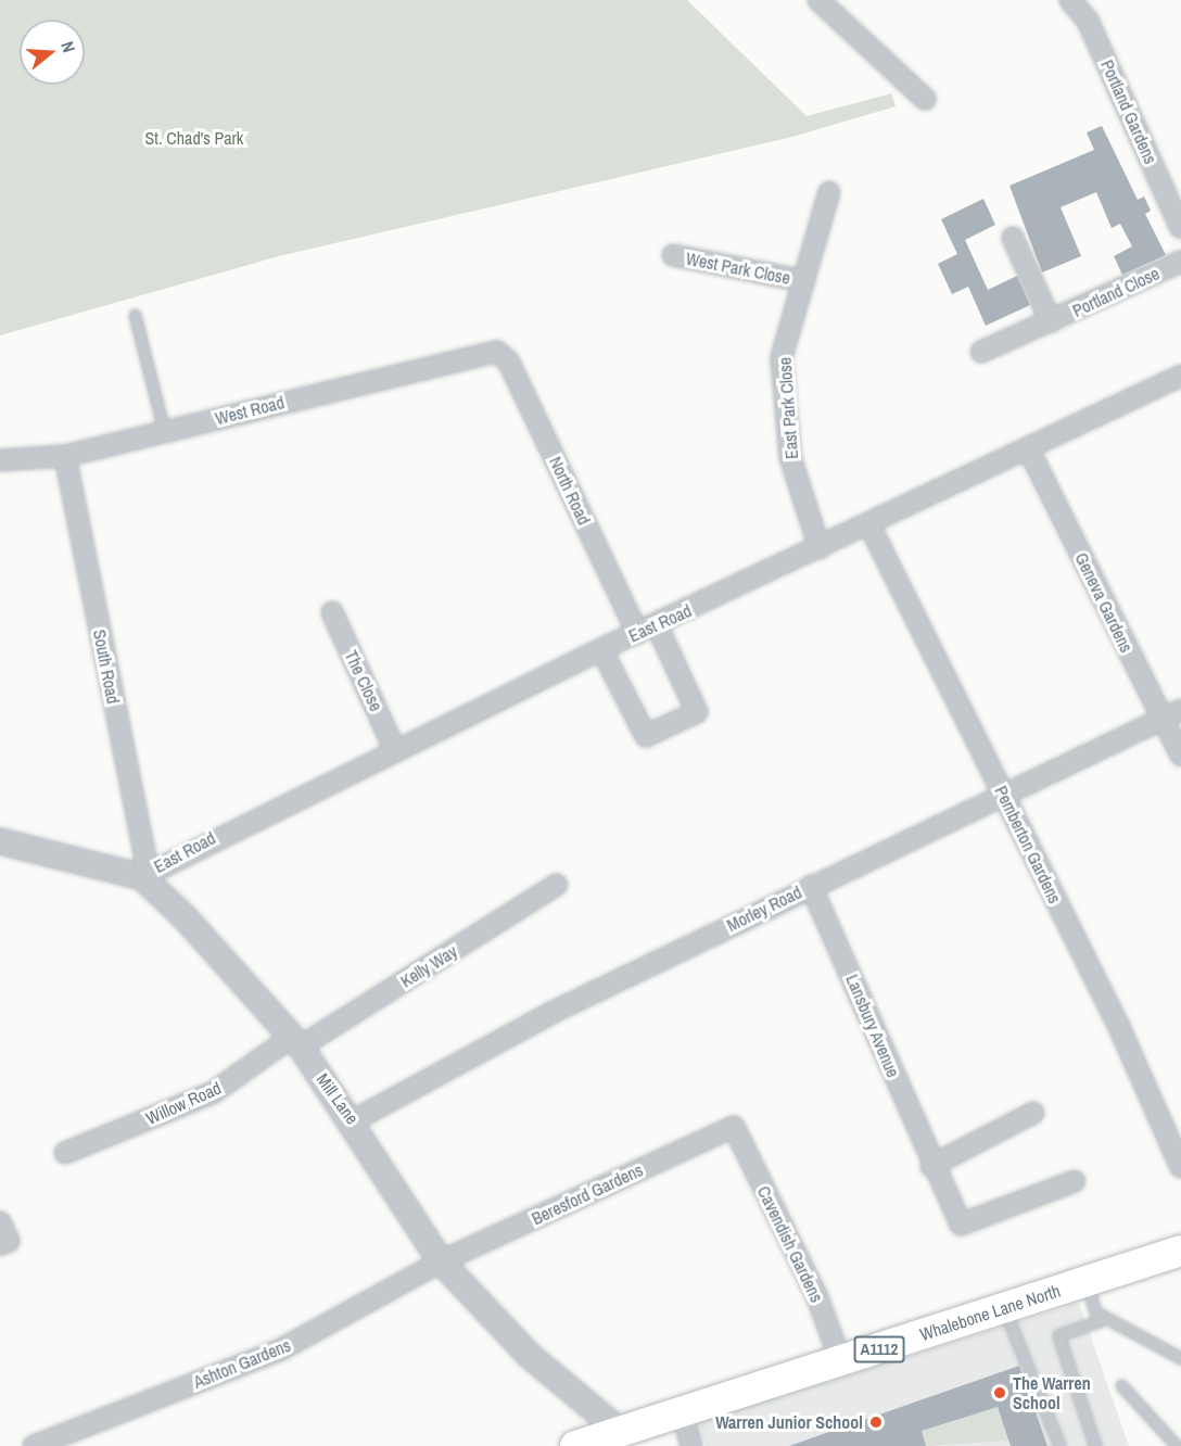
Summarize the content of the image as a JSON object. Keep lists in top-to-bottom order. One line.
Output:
{"streets":{"main road":["Whalebone Lane North","A1112"],"street":["Portland Gardens","West Park Close","Portland Close","East Park Close","West Road","North Road","Geneva Gardens","East Road","South Road","The Close","Pemberton Gardens","Morley Road","Kelly Way","Lansbury Avenue","Mill Lane","Willow Road","Beresford Gardens","Cavendish Gardens","Ashton Gardens"]},"crossings":[["West Park Close","East Park Close"],["East Park Close","East Road"],["West Road","North Road"],["West Road","South Road"],["North Road","East Road"],["Geneva Gardens","East Road"],["Geneva Gardens","Morley Road"],["East Road","South Road"],["East Road","The Close"],["East Road","Pemberton Gardens"],["East Road","Mill Lane"],["South Road","Mill Lane"],["Pemberton Gardens","Morley Road"],["Morley Road","Lansbury Avenue"],["Morley Road","Mill Lane"],["Kelly Way","Mill Lane"],["Kelly Way","Willow Road"],["Mill Lane","Willow Road"],["Mill Lane","Beresford Gardens"],["Mill Lane","Whalebone Lane North"],["Mill Lane","Ashton Gardens"],["Beresford Gardens","Cavendish Gardens"],["Beresford Gardens","Ashton Gardens"],["Cavendish Gardens","Whalebone Lane North"]],"parks":["St. Chad's Park"],"places":["The Warren School","Warren Junior School"],"north":"right"}
